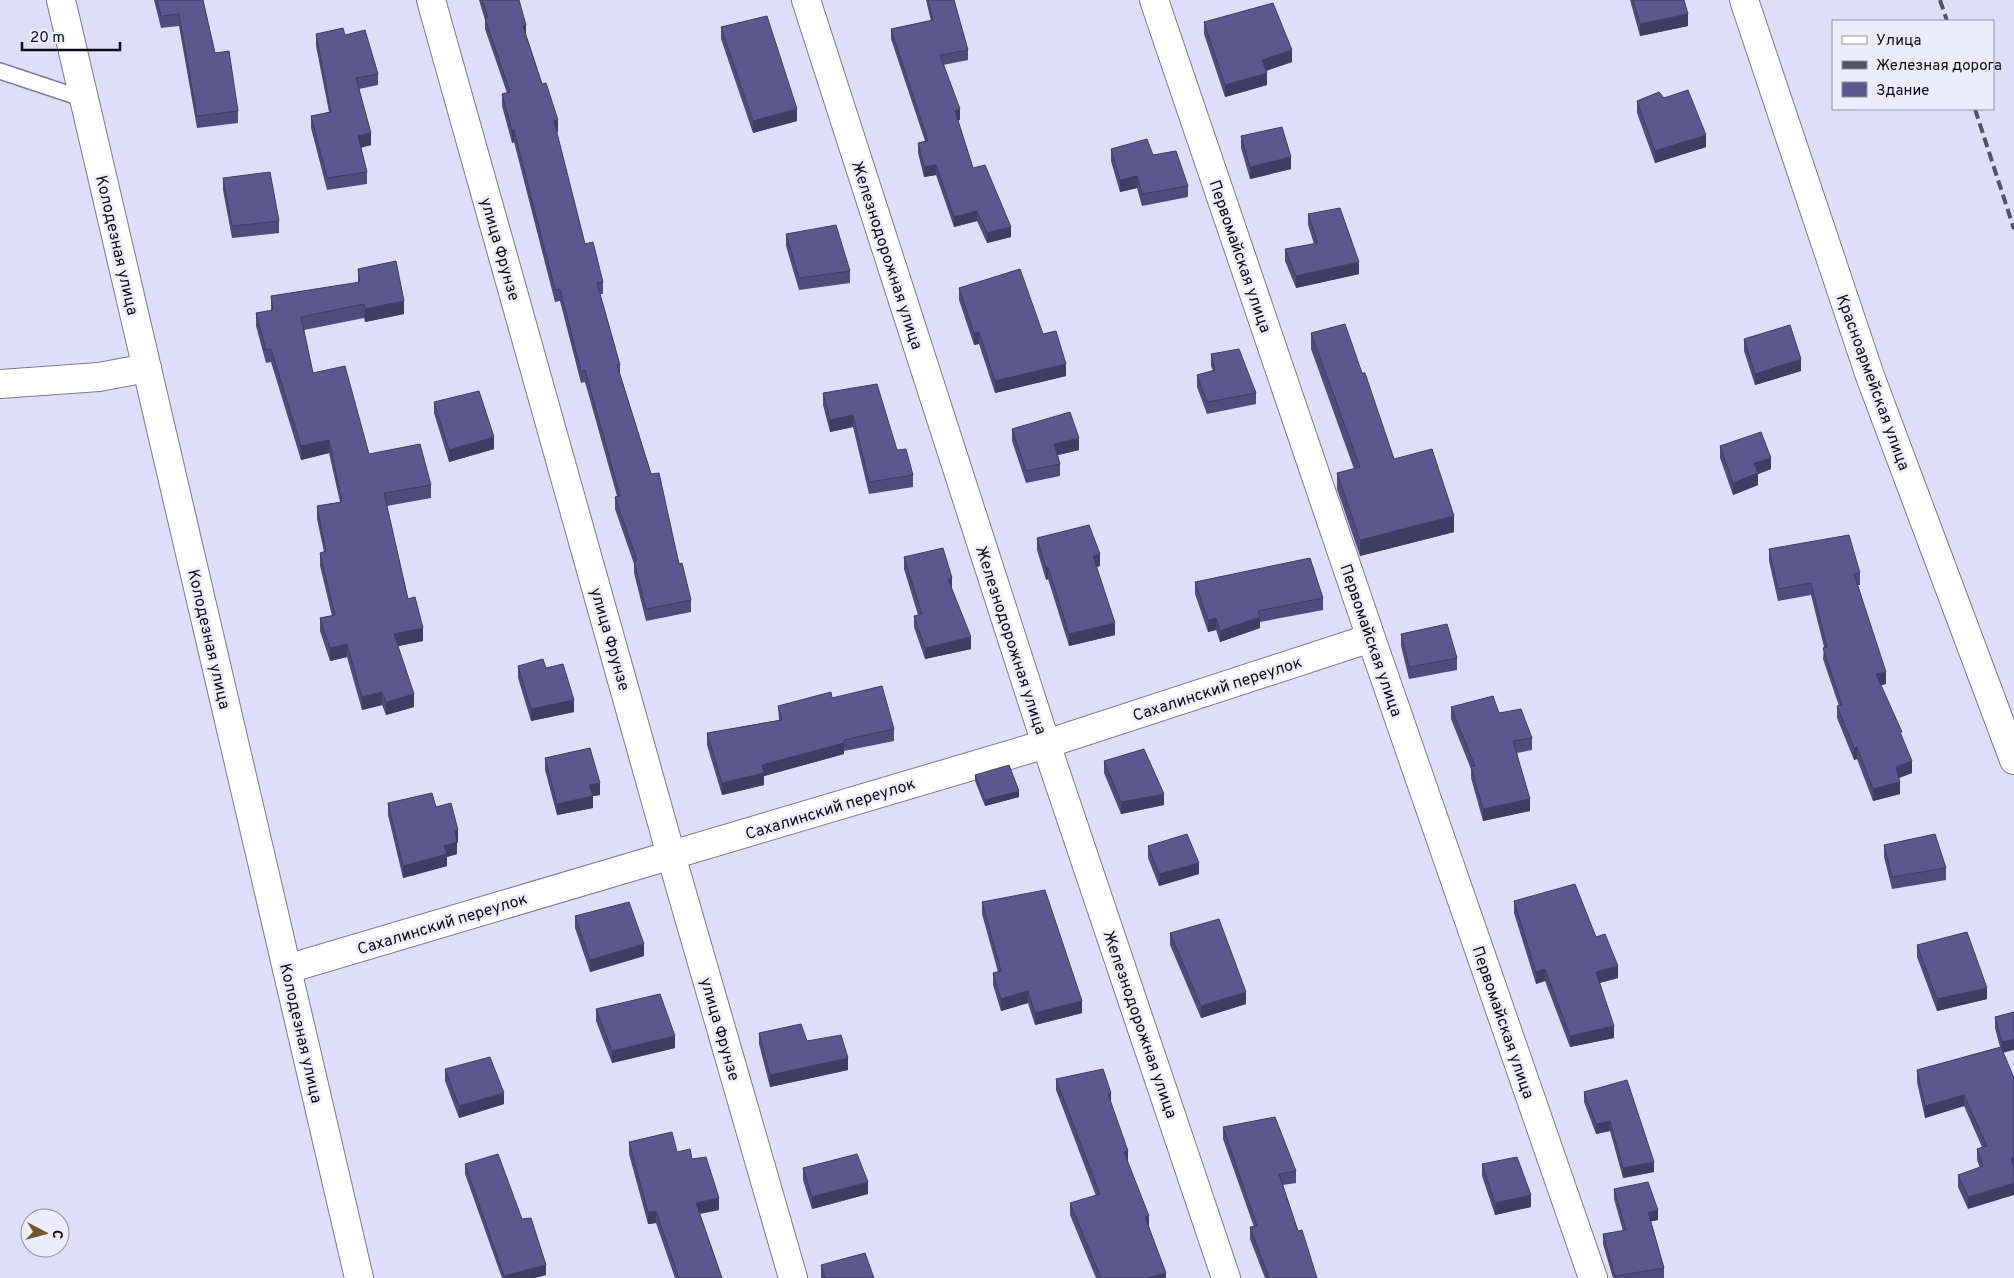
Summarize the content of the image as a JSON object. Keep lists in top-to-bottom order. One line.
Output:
{"streets":{"street":["Колодезная улица","улица Фрунзе","Железнодорожная улица","Первомайская улица","Красноармейская улица","Сахалинский переулок"]},"crossings":[["Колодезная улица","Сахалинский переулок"],["улица Фрунзе","Сахалинский переулок"],["Железнодорожная улица","Сахалинский переулок"],["Первомайская улица","Сахалинский переулок"]],"legend":["Улица","Железная дорога","Здание"],"scale_bar":"20 m","north":"right"}
